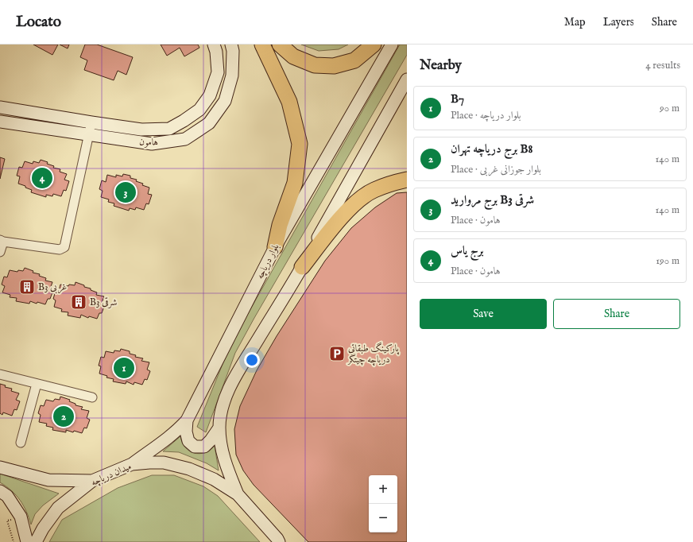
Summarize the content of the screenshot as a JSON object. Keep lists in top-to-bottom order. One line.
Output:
{"streets":{"main road":["هامون","بلوار دریاچه","میدان دریاچه"]},"crossings":[["بلوار دریاچه","میدان دریاچه"]],"places":{"building":["B3 غربی","B3 شرقی"],"parking":["پارکینگ طبقاتی دریاچه چیتگر"]},"page":{"header":"Locato","nav":["Map","Layers","Share"],"heading":["Nearby","4 results"],"list":[{"mark":"1","name":"B7","note":"Place · بلوار دریاچه","value":"90 m"},{"mark":"2","name":"برج دریاچه تهران B8","note":"Place · بلوار جوزانی غربی","value":"140 m"},{"mark":"3","name":"برج مروارید B3 شرقی","note":"Place · هامون","value":"140 m"},{"mark":"4","name":"برج یاس","note":"Place · هامون","value":"190 m"}],"pins":["4","3","1","2"],"buttons":["Save","Share"],"map_buttons":["+","−"]}}
